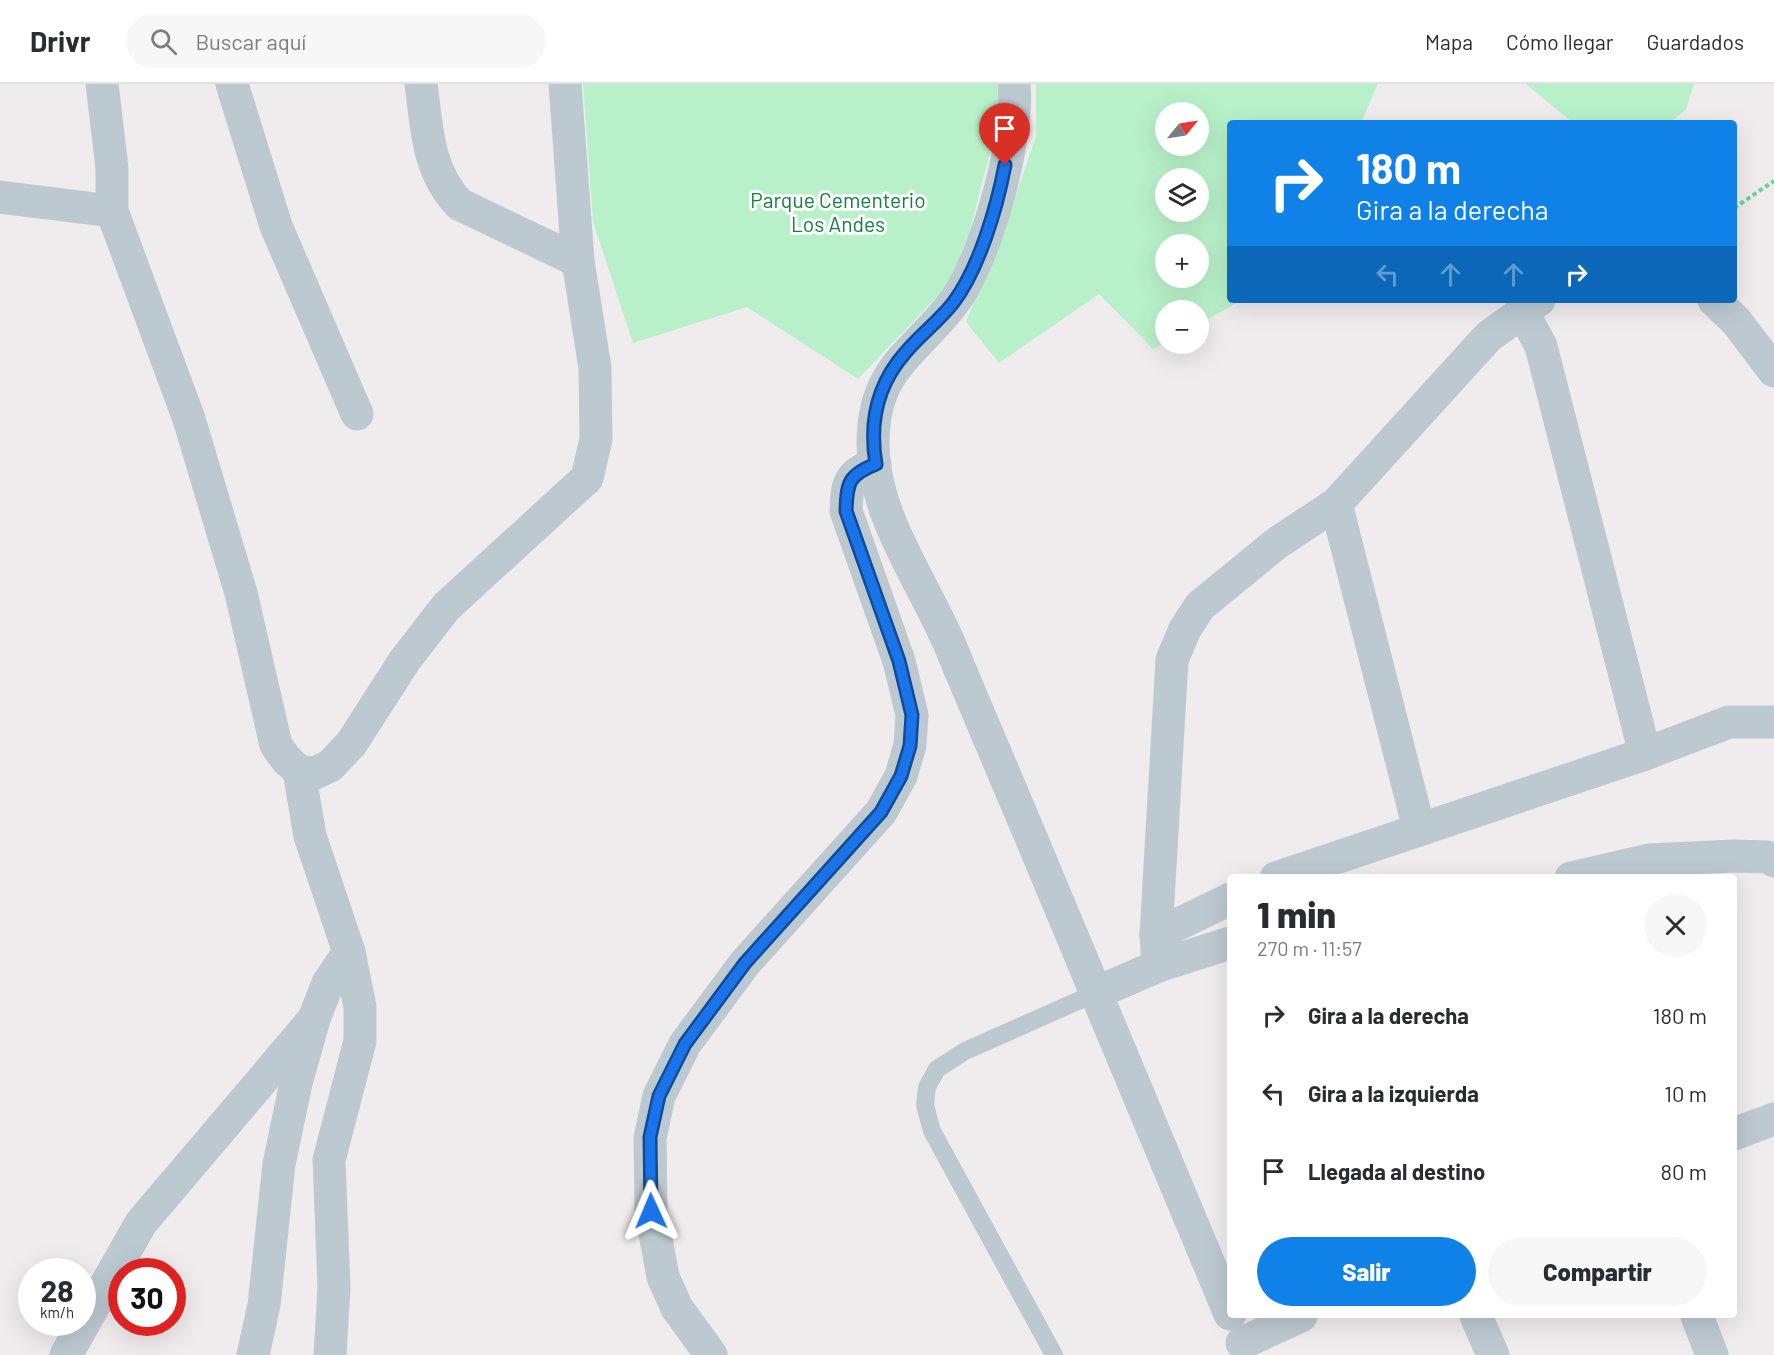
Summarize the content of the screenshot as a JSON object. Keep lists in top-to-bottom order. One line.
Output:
{"parks":["Parque Cementerio Los Andes"],"north":"top right","page":{"header":"Drivr","search":"Buscar aquí","nav":["Mapa","Cómo llegar","Guardados"],"map_buttons":["+","−"],"turn":["180 m","Gira a la derecha"],"heading":["1 min","270 m · 11:57"],"list":[{"name":"Gira a la derecha","value":"180 m"},{"name":"Gira a la izquierda","value":"10 m"},{"name":"Llegada al destino","value":"80 m"}],"buttons":["Salir","Compartir"],"speed":"28 km/h","limit":"30"}}
